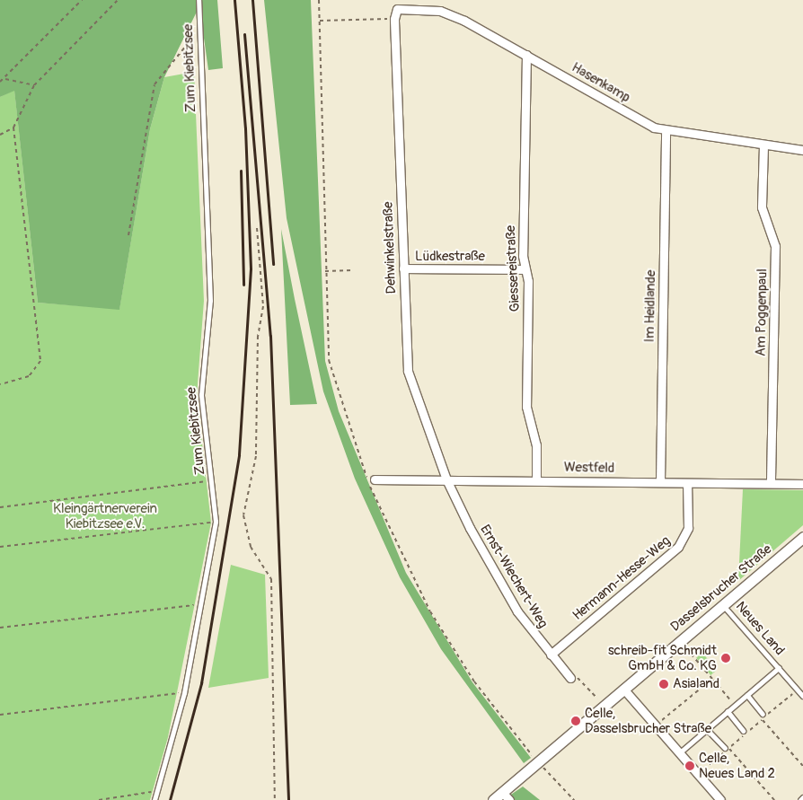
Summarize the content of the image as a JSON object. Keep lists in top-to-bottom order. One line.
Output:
{"streets":{"street":["Hasenkamp","Dehwinkelstraße","Lüdkestraße","Giessereistraße","Im Heidlande","Am Poggenpaul","Westfeld","Ernst-Wiechert-Weg","Hermann-Hesse-Weg","Dasselsbrucher Straße"],"lane":["Zum Kiebitzsee","Neues Land"]},"crossings":[["Hasenkamp","Dehwinkelstraße"],["Hasenkamp","Giessereistraße"],["Hasenkamp","Im Heidlande"],["Hasenkamp","Am Poggenpaul"],["Dehwinkelstraße","Lüdkestraße"],["Dehwinkelstraße","Westfeld"],["Dehwinkelstraße","Ernst-Wiechert-Weg"],["Lüdkestraße","Giessereistraße"],["Giessereistraße","Westfeld"],["Im Heidlande","Westfeld"],["Am Poggenpaul","Westfeld"],["Westfeld","Ernst-Wiechert-Weg"],["Westfeld","Hermann-Hesse-Weg"],["Ernst-Wiechert-Weg","Hermann-Hesse-Weg"],["Dasselsbrucher Straße","Neues Land"]],"parks":["Kleingärtnerverein Kiebitzsee e.V."],"places":["schreib-fit Schmidt GmbH & Co. KG","Asialand","Celle, Dasselsbrucher Straße","Celle, Neues Land 2"]}
